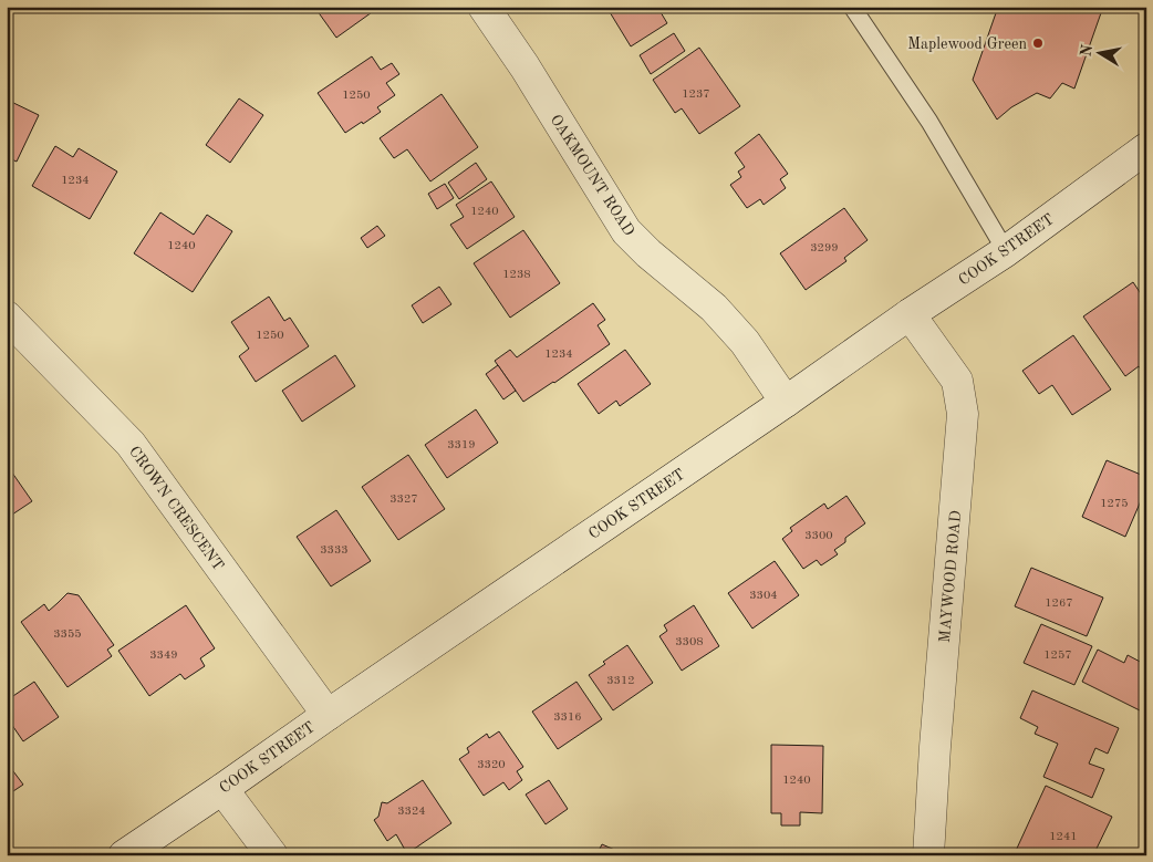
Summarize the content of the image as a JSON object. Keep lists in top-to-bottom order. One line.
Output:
{"streets":{"street":["OAKMOUNT ROAD","COOK STREET","CROWN CRESCENT","MAYWOOD ROAD"]},"crossings":[["OAKMOUNT ROAD","COOK STREET"],["COOK STREET","CROWN CRESCENT"],["COOK STREET","MAYWOOD ROAD"]],"places":["Maplewood Green"],"house_numbers":["1237","1250","1234","1240","1240","3299","1238","1250","1234","3319","3327","1275","3300","3333","3304","1267","3355","3308","3349","1257","3312","3316","3320","1240","3324","1241"],"north":"left"}
